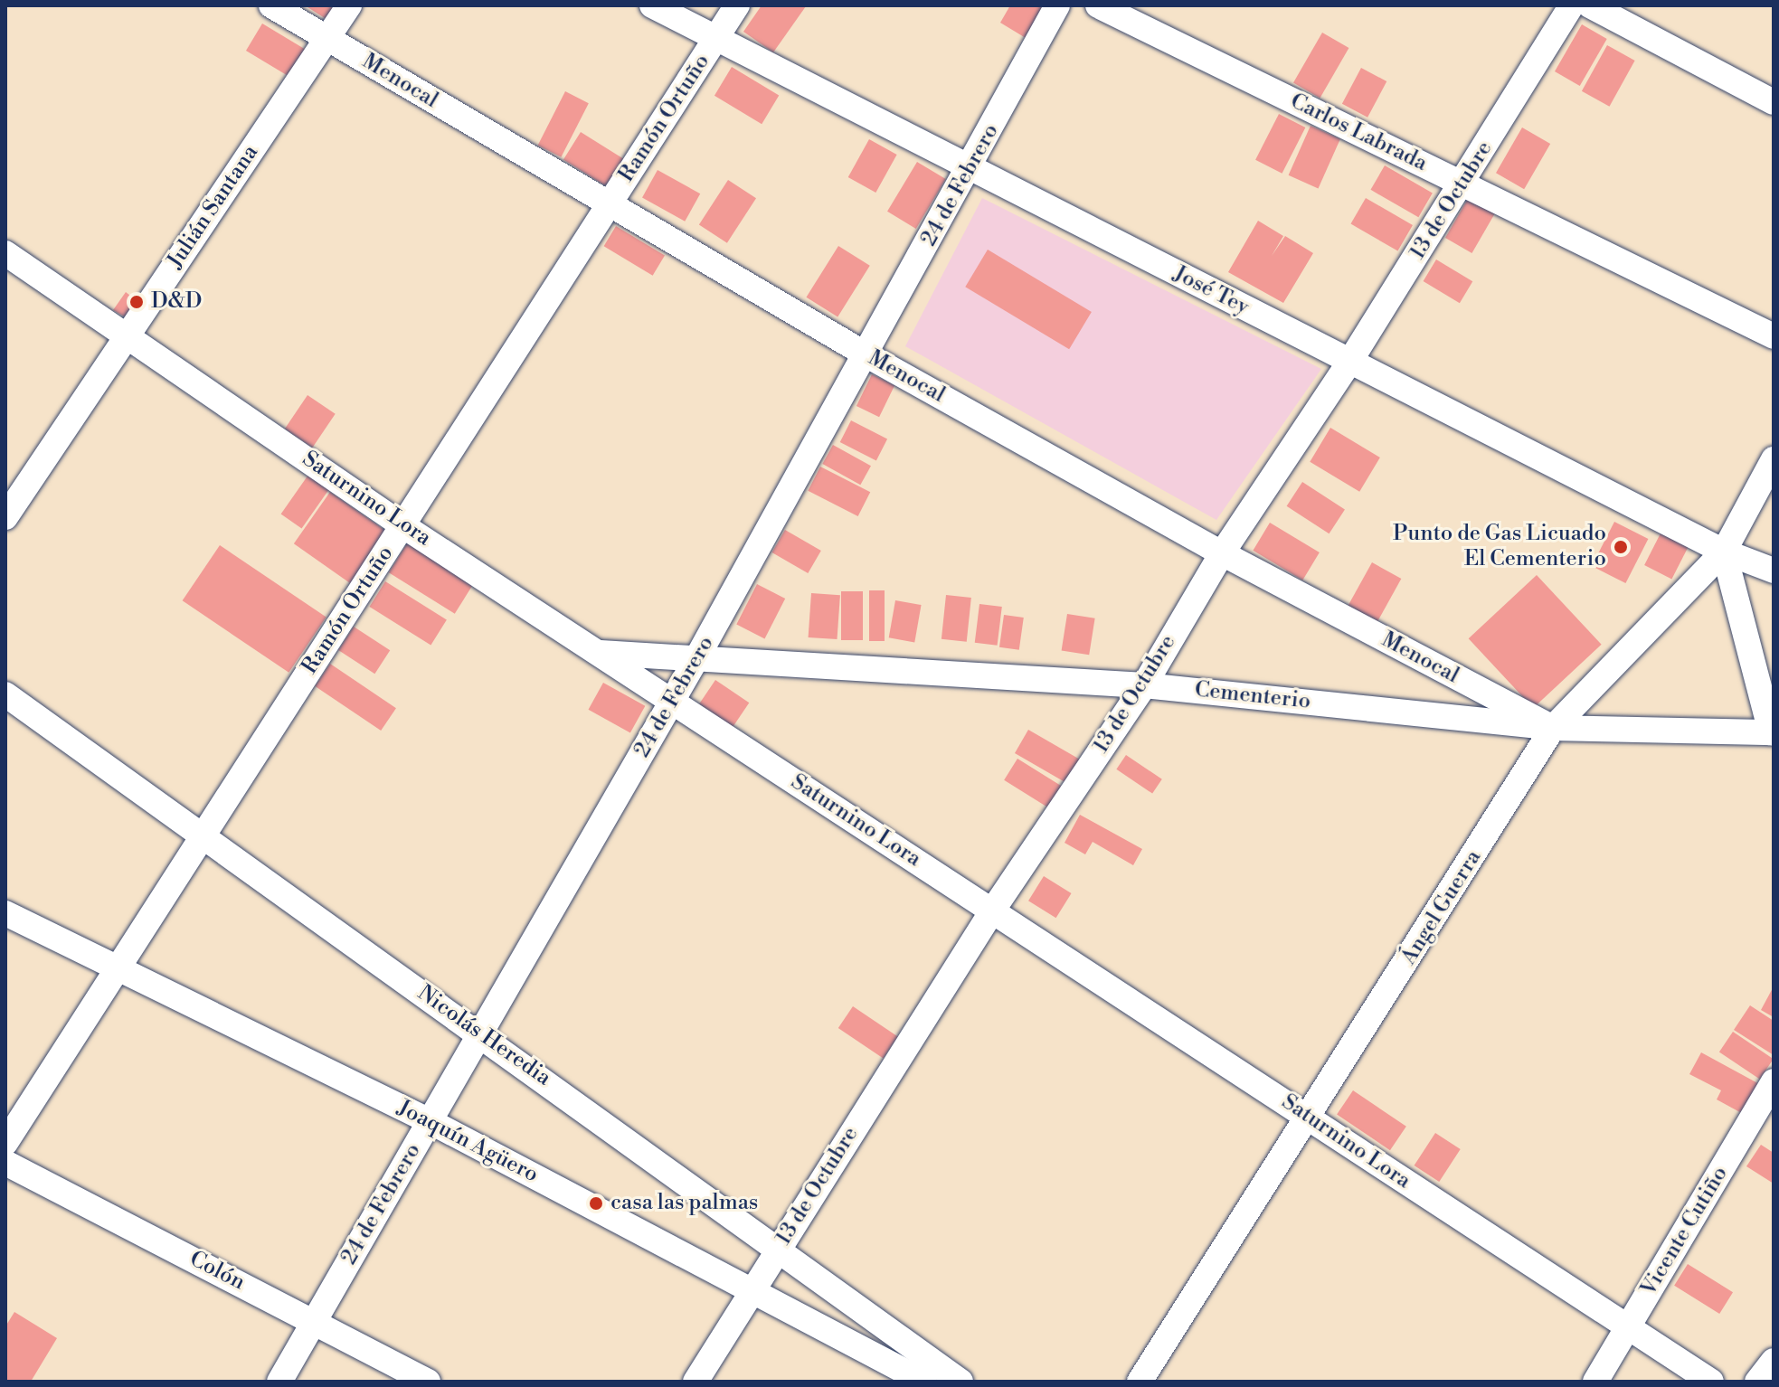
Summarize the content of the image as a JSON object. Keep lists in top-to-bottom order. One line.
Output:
{"streets":{"street":["Menocal","Ramón Ortuño","Carlos Labrada","24 de Febrero","13 de Octubre","Julián Santana","José Tey","Saturnino Lora","Cementerio","Ángel Guerra","Nicolás Heredia","Joaquín Agüero","Vicente Cutiño","Colón"]},"crossings":[["Menocal","Ramón Ortuño"],["Menocal","24 de Febrero"],["Menocal","13 de Octubre"],["Menocal","Julián Santana"],["Menocal","Cementerio"],["Menocal","Ángel Guerra"],["Ramón Ortuño","José Tey"],["Ramón Ortuño","Saturnino Lora"],["Ramón Ortuño","Nicolás Heredia"],["Ramón Ortuño","Joaquín Agüero"],["Carlos Labrada","13 de Octubre"],["24 de Febrero","José Tey"],["24 de Febrero","Saturnino Lora"],["24 de Febrero","Cementerio"],["24 de Febrero","Nicolás Heredia"],["24 de Febrero","Joaquín Agüero"],["24 de Febrero","Colón"],["13 de Octubre","José Tey"],["13 de Octubre","Saturnino Lora"],["13 de Octubre","Cementerio"],["13 de Octubre","Nicolás Heredia"],["13 de Octubre","Joaquín Agüero"],["Julián Santana","Saturnino Lora"],["José Tey","Ángel Guerra"],["Saturnino Lora","Cementerio"],["Saturnino Lora","Ángel Guerra"],["Saturnino Lora","Vicente Cutiño"],["Cementerio","Ángel Guerra"]],"places":["D&D","Punto de Gas Licuado El Cementerio","casa las palmas"]}
